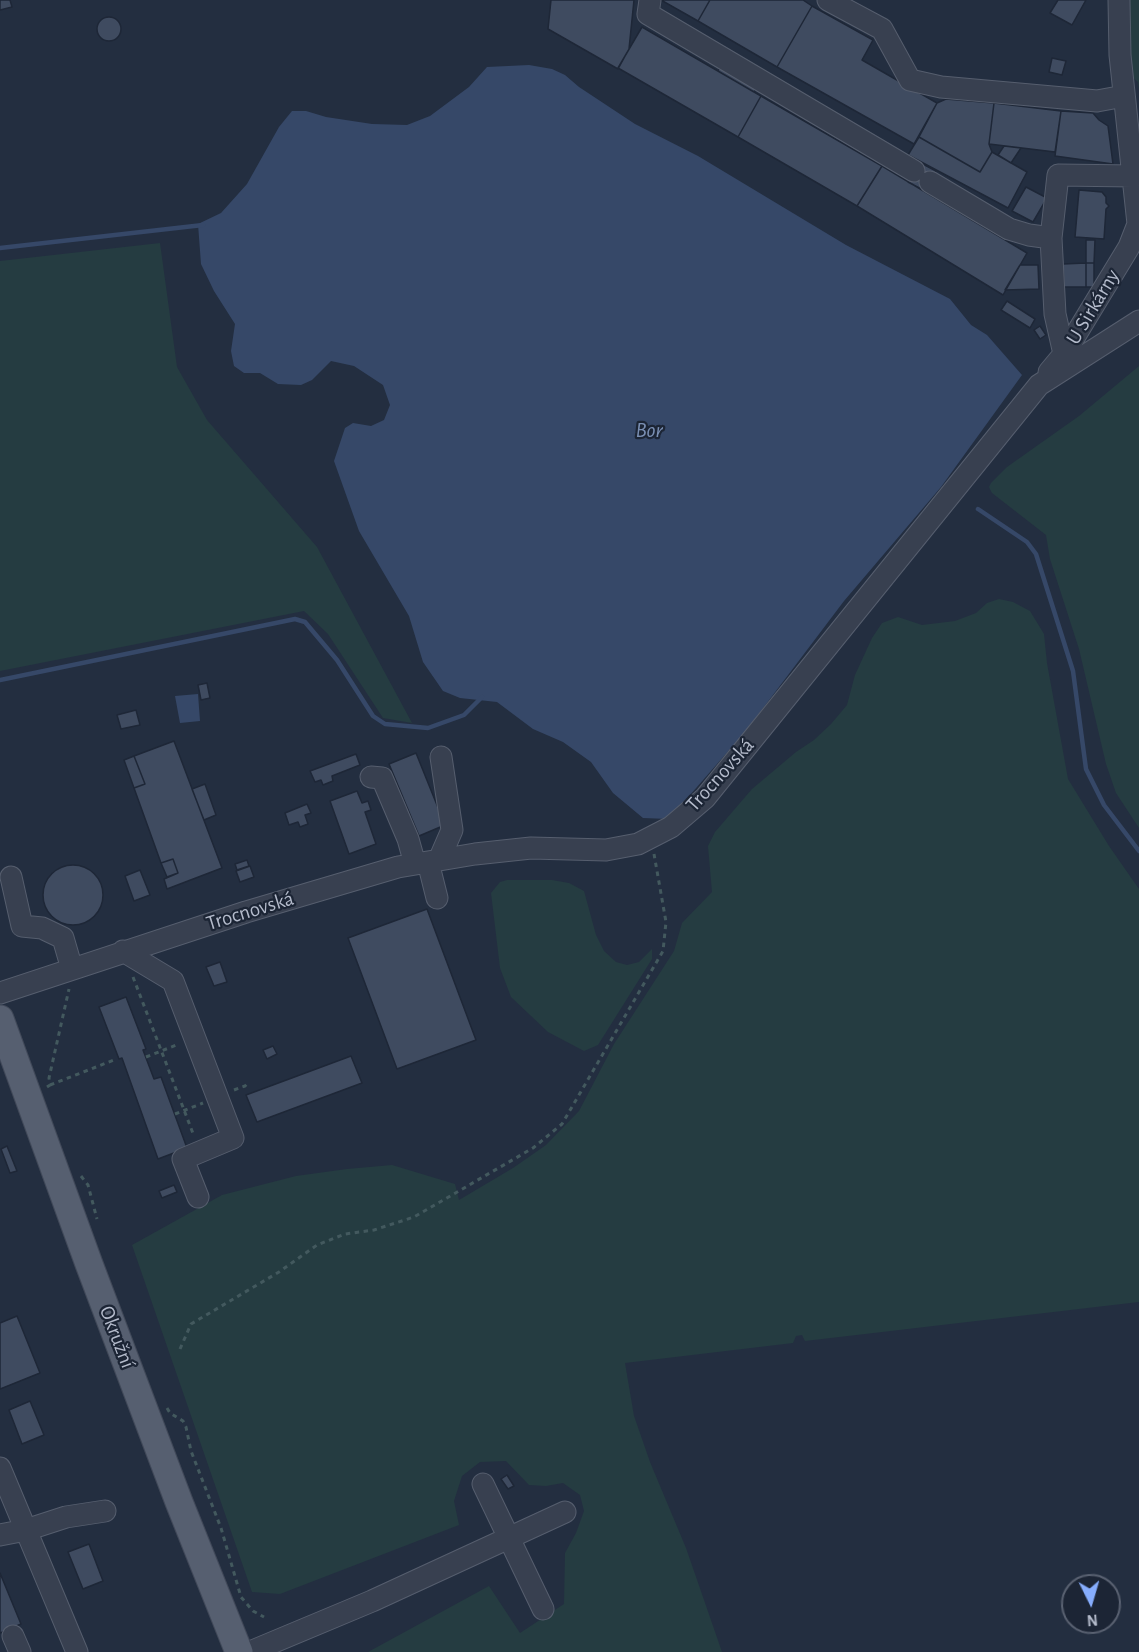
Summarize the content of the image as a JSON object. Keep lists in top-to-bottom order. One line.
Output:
{"streets":{"main road":["Okružní"],"street":["U Sirkárny","Trocnovská"]},"crossings":[["U Sirkárny","Trocnovská"]],"water":["Bor"],"north":"bottom"}
